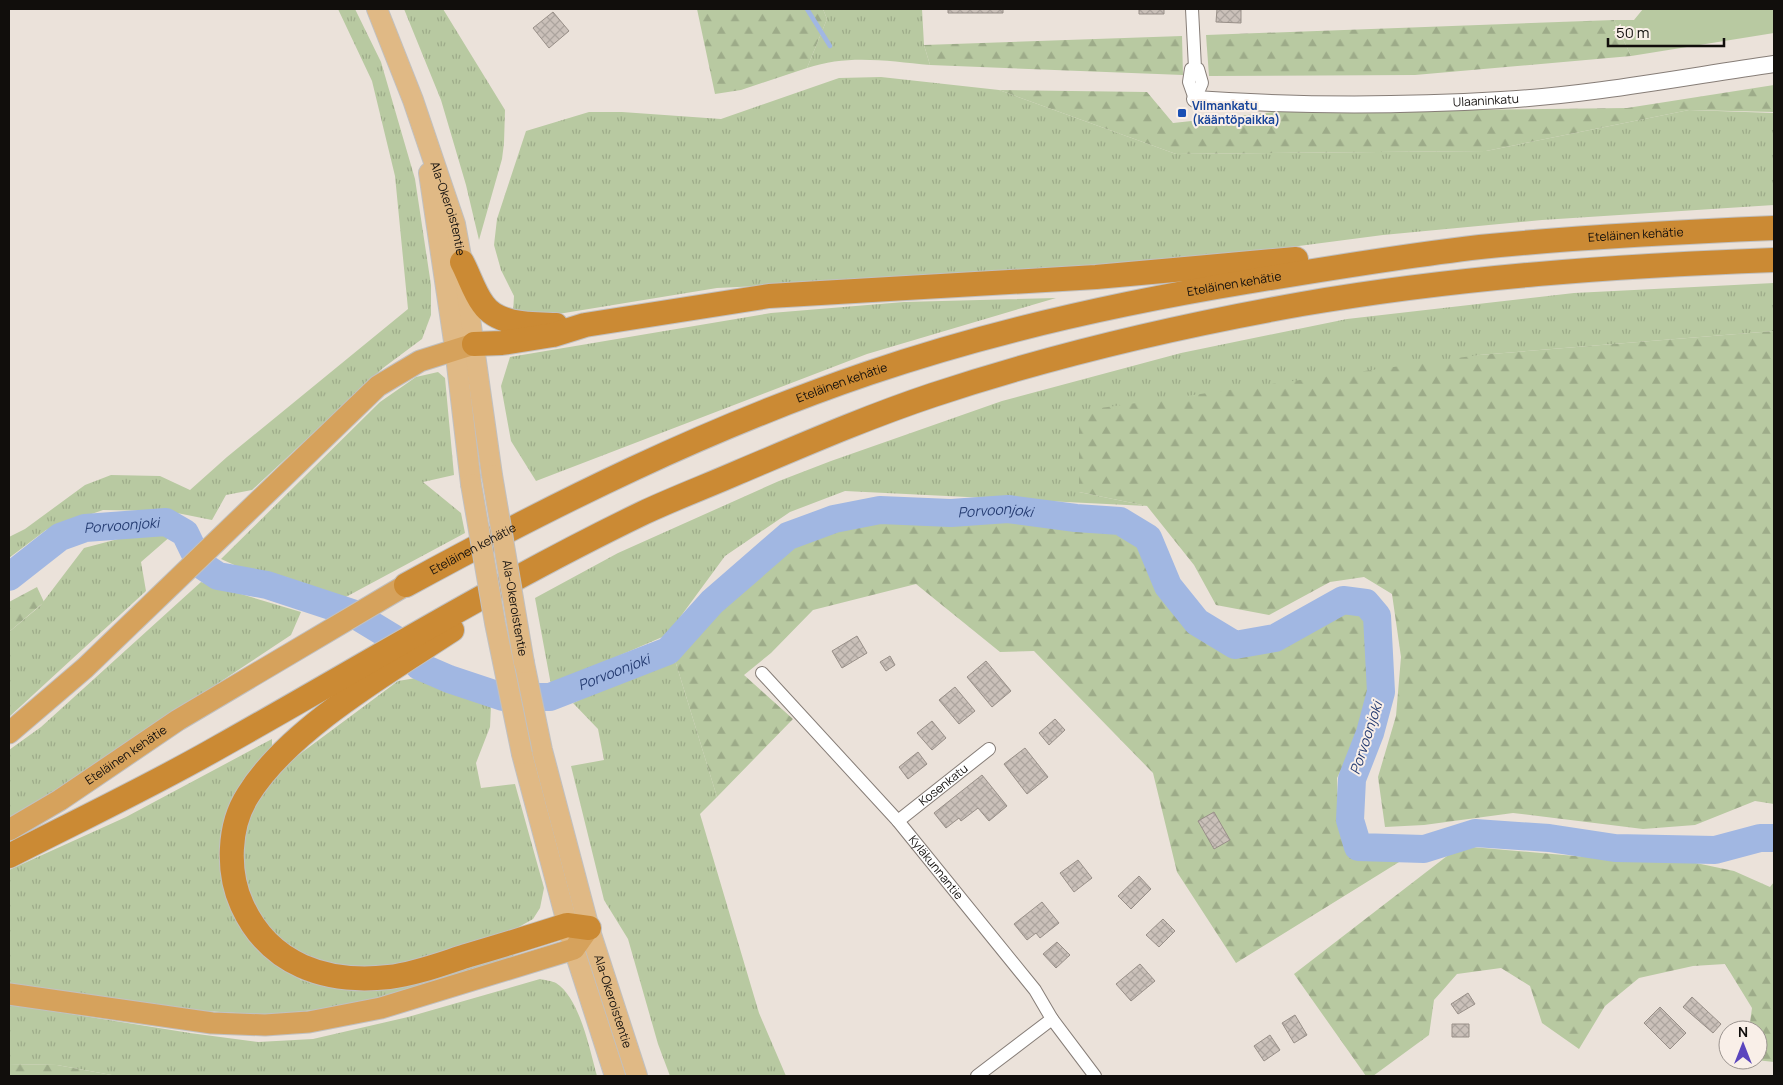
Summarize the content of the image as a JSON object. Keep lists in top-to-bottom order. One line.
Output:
{"streets":{"highway":["Eteläinen kehätie"],"main road":["Ala-Okeroistentie"],"street":["Ulaaninkatu","Kosenkatu","Kyläkunnantie"]},"crossings":[["Kosenkatu","Kyläkunnantie"]],"water":["Porvoonjoki"],"places":{"transit":["Vilmankatu (kääntöpaikka)"]},"scale_bar":"50 m","north":"top"}
